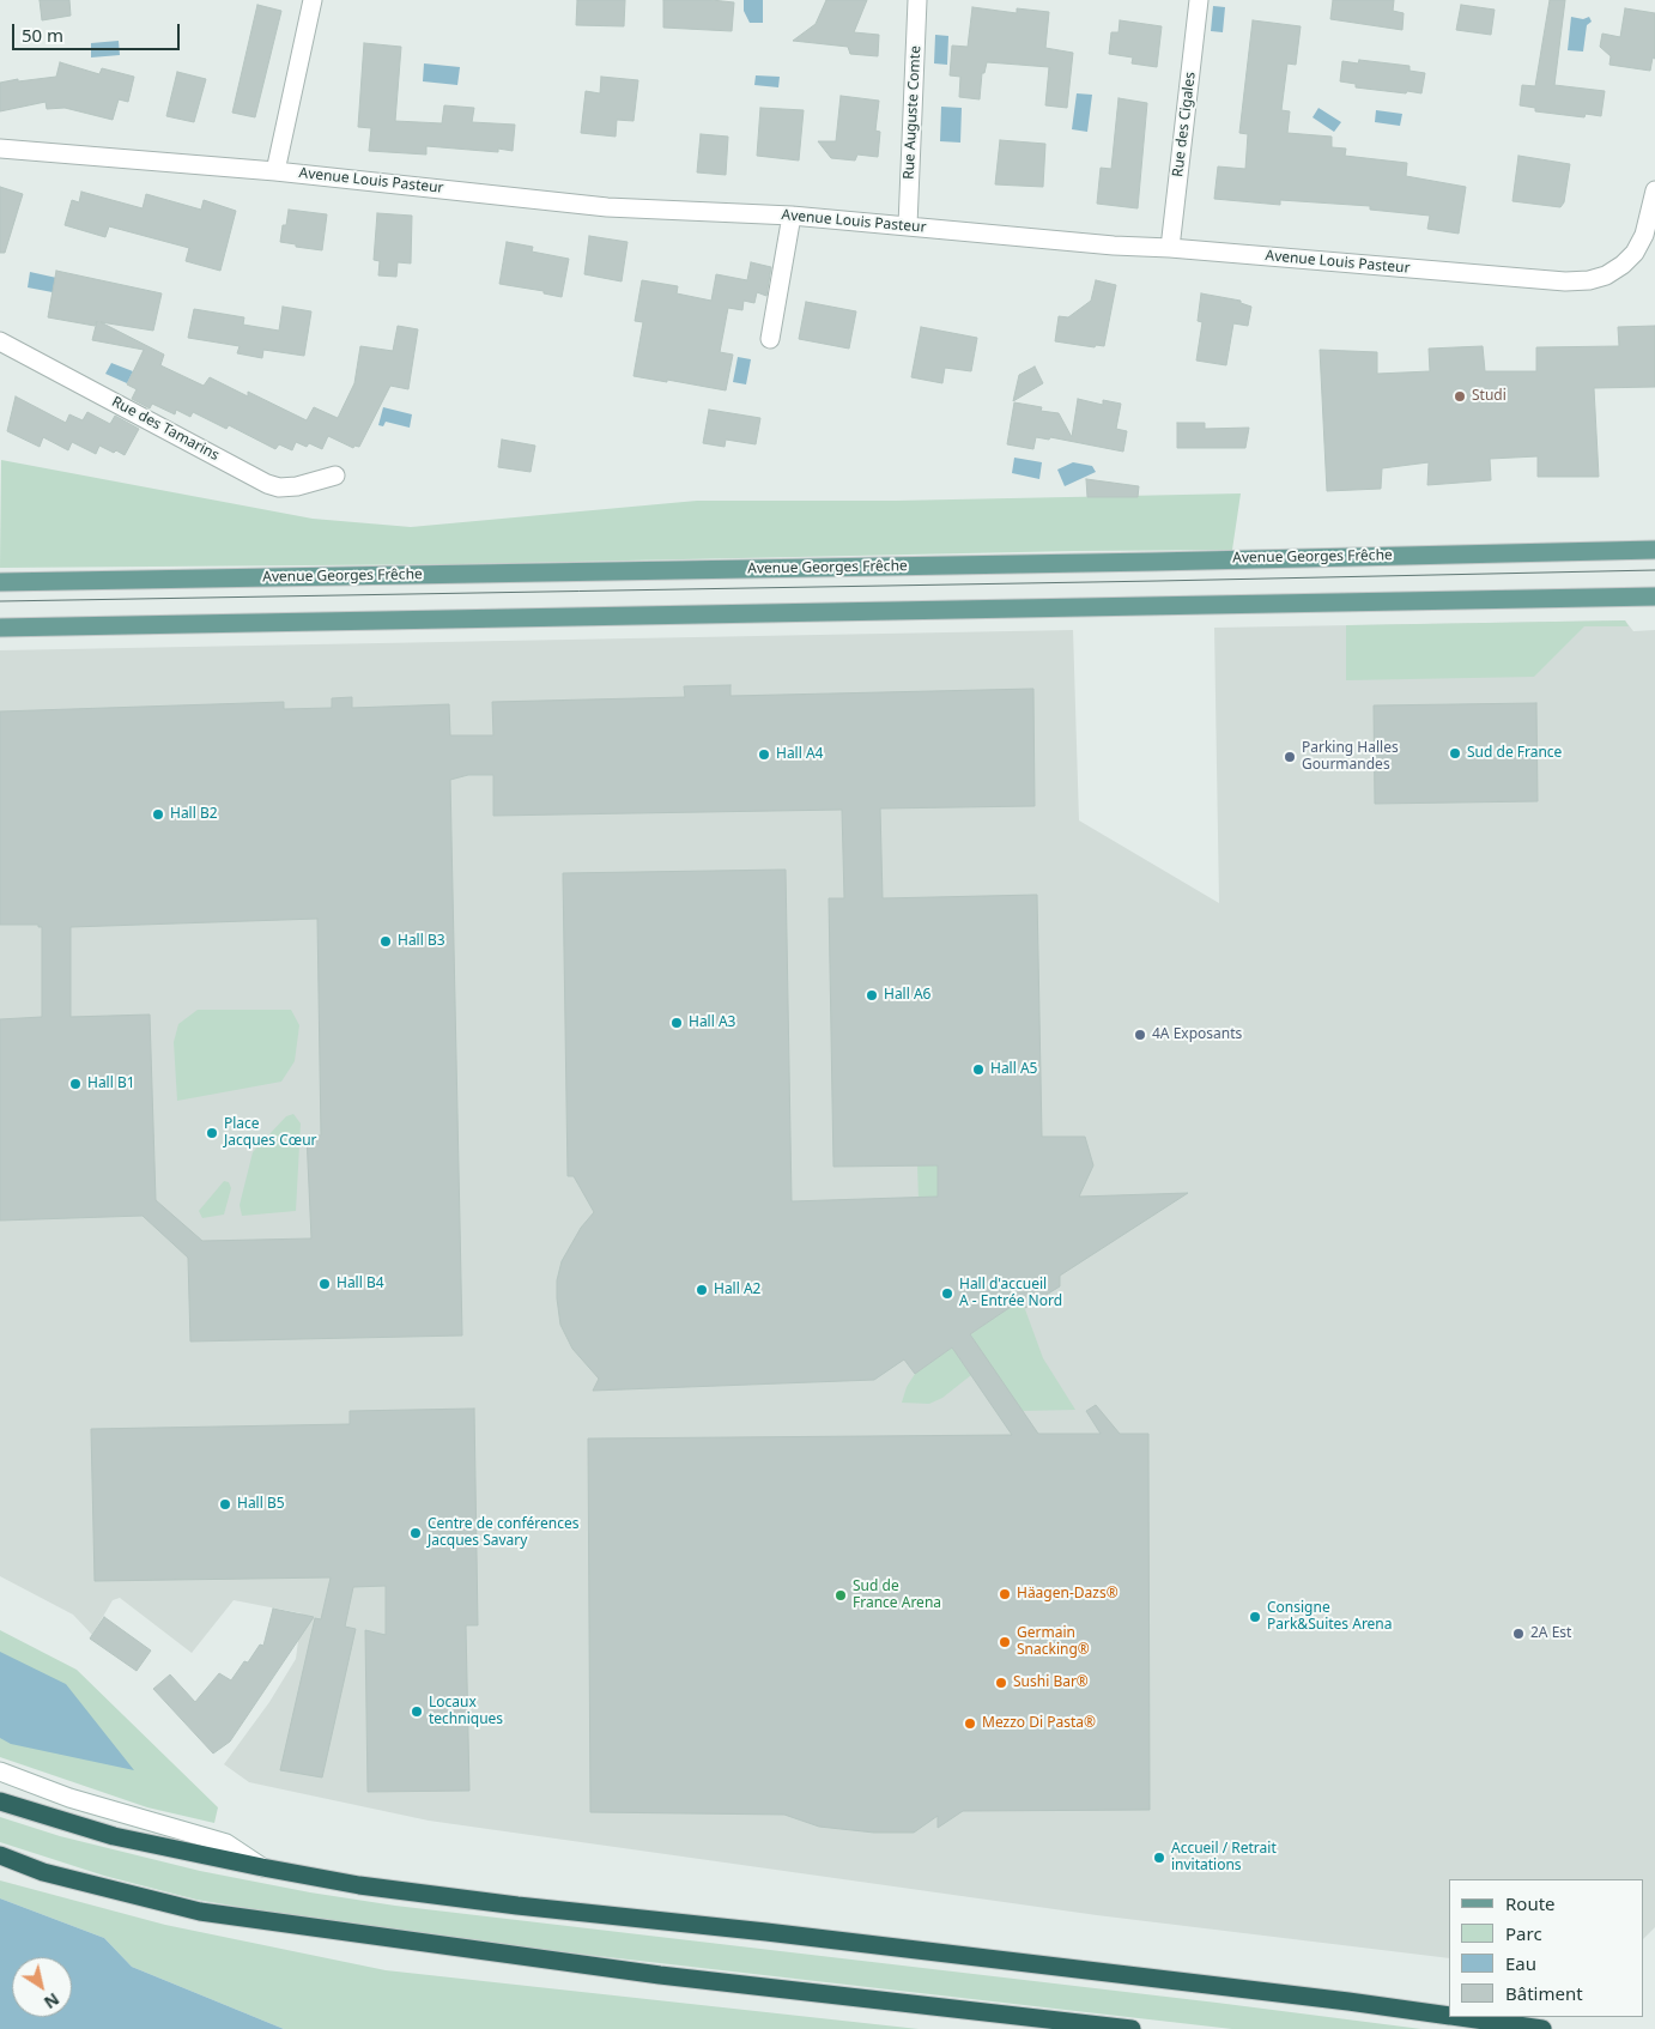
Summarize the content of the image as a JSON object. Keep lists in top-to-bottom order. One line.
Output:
{"streets":{"main road":["Avenue Georges Frêche"],"street":["Rue Auguste Comte","Rue des Cigales","Avenue Louis Pasteur","Rue des Tamarins"]},"crossings":[["Rue Auguste Comte","Avenue Louis Pasteur"],["Rue des Cigales","Avenue Louis Pasteur"]],"places":["Studi","Sud de France","Hall A4","Parking Halles Gourmandes","Hall B2","Hall B3","Hall A6","Hall A3","4A Exposants","Hall A5","Hall B1","Place Jacques Cœur","Hall B4","Hall A2","Hall d'accueil A - Entrée Nord","Hall B5","Centre de conférences Jacques Savary","Häagen-Dazs®","Sud de France Arena","Consigne Park&Suites Arena","2A Est","Germain Snacking®","Sushi Bar®","Locaux techniques","Mezzo Di Pasta®","Accueil / Retrait invitations"],"legend":["Route","Parc","Eau","Bâtiment"],"scale_bar":"50 m","north":"bottom right"}
